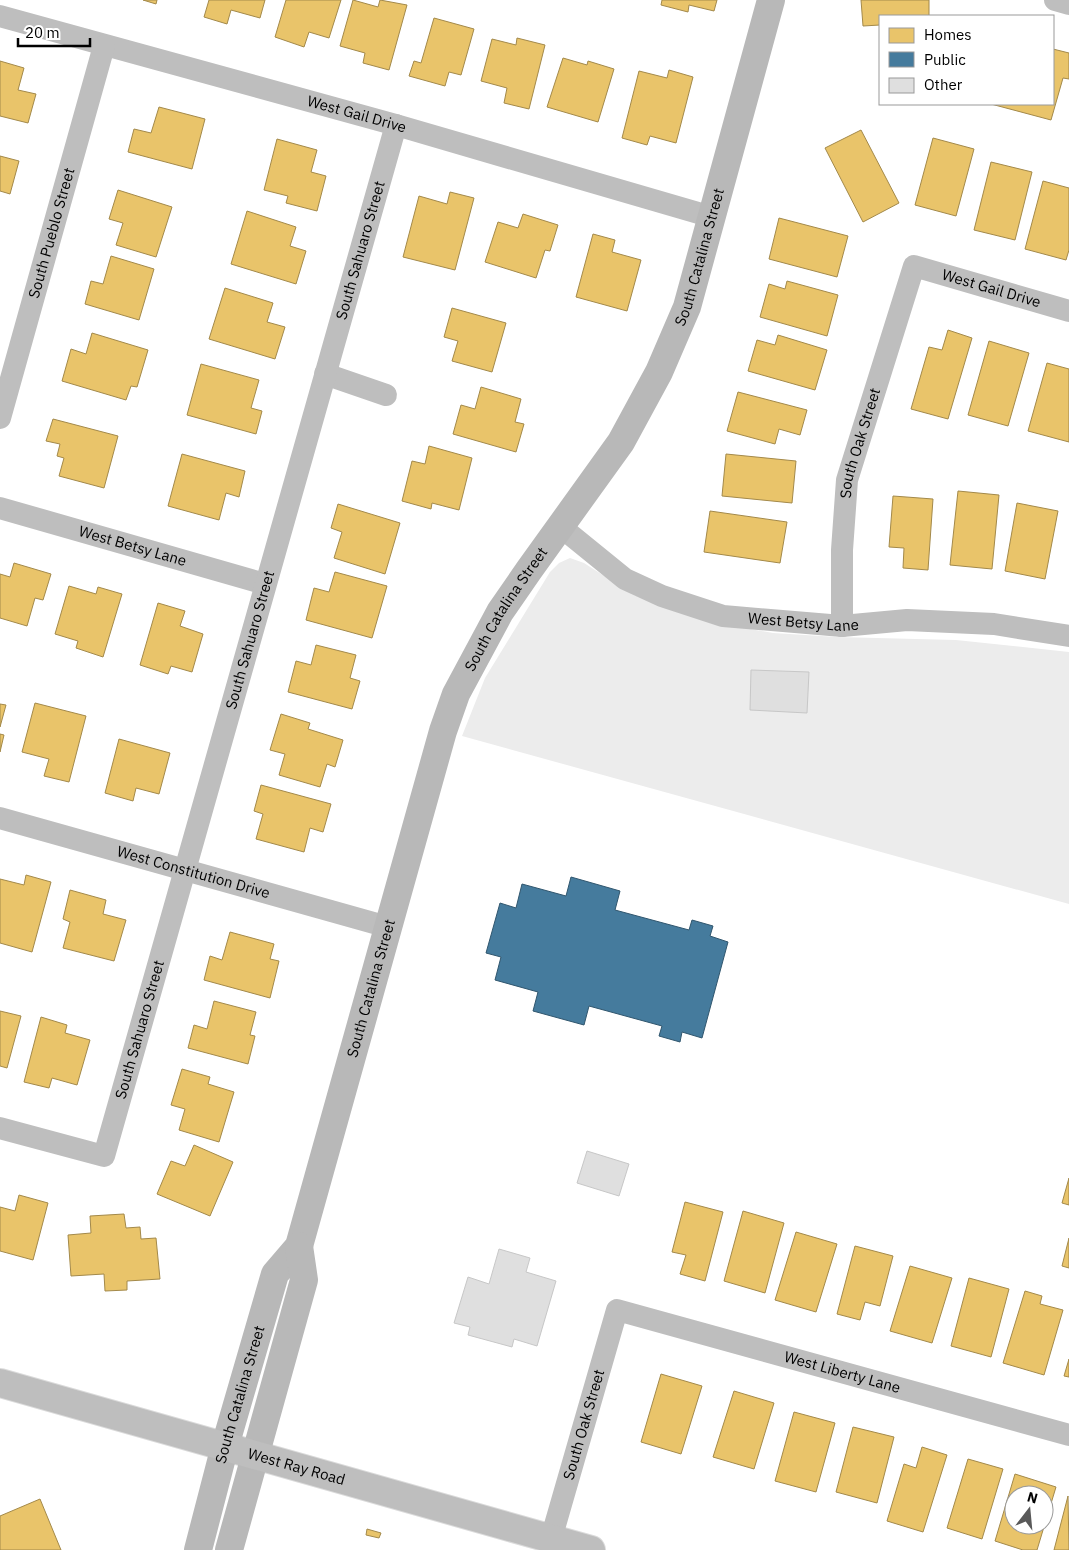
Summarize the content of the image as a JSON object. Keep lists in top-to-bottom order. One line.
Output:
{"streets":{"main road":["West Ray Road"],"street":["West Gail Drive","South Pueblo Street","South Sahuaro Street","South Catalina Street","South Oak Street","West Betsy Lane","West Constitution Drive","West Liberty Lane"]},"crossings":[["West Gail Drive","South Pueblo Street"],["West Gail Drive","South Sahuaro Street"],["West Gail Drive","South Catalina Street"],["West Gail Drive","South Oak Street"],["South Sahuaro Street","West Betsy Lane"],["South Sahuaro Street","West Constitution Drive"],["South Catalina Street","West Betsy Lane"],["South Catalina Street","West Constitution Drive"],["South Catalina Street","West Ray Road"],["South Oak Street","West Betsy Lane"],["South Oak Street","West Liberty Lane"],["South Oak Street","West Ray Road"]],"legend":["Homes","Public","Other"],"scale_bar":"20 m","north":"top"}
